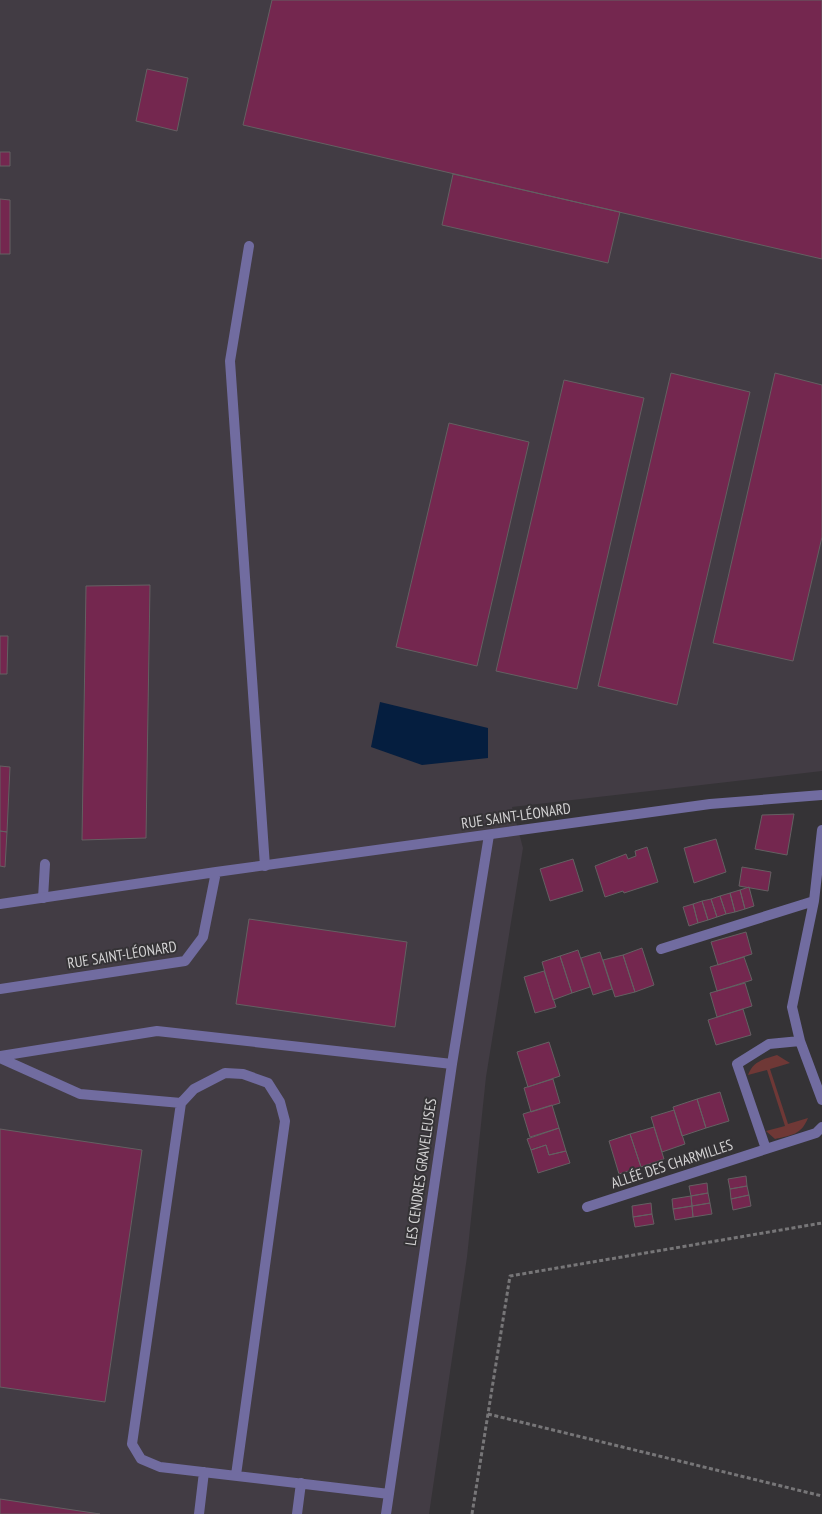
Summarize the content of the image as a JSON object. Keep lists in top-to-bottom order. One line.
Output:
{"streets":{"street":["RUE SAINT-LÉONARD","ALLÉE DES CHARMILLES","LES CENDRES GRAVELEUSES"]},"crossings":[["RUE SAINT-LÉONARD","LES CENDRES GRAVELEUSES"]]}
